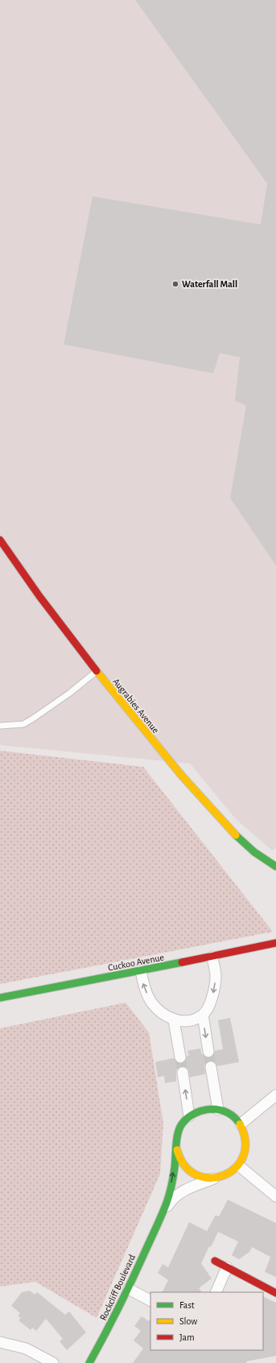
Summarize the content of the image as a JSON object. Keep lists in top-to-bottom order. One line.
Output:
{"streets":{"street":["Augrabies Avenue","Cuckoo Avenue","Rockcliff Boulevard"]},"places":["Waterfall Mall"],"legend":["Fast","Slow","Jam"]}
